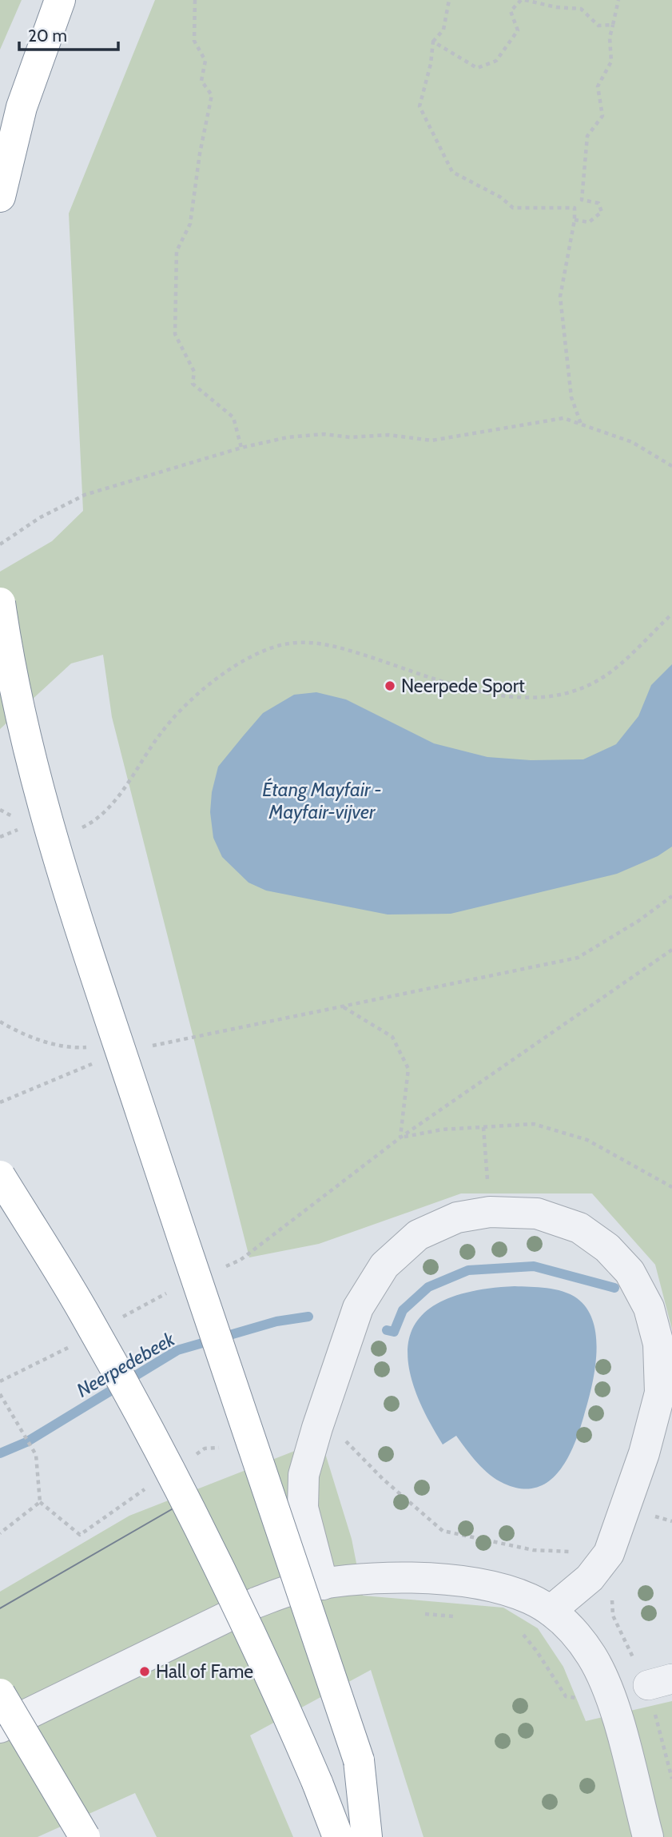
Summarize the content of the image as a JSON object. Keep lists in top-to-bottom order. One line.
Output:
{"water":["Étang Mayfair - Mayfair-vijver","Neerpedebeek"],"places":["Neerpede Sport","Hall of Fame"],"scale_bar":"20 m"}
